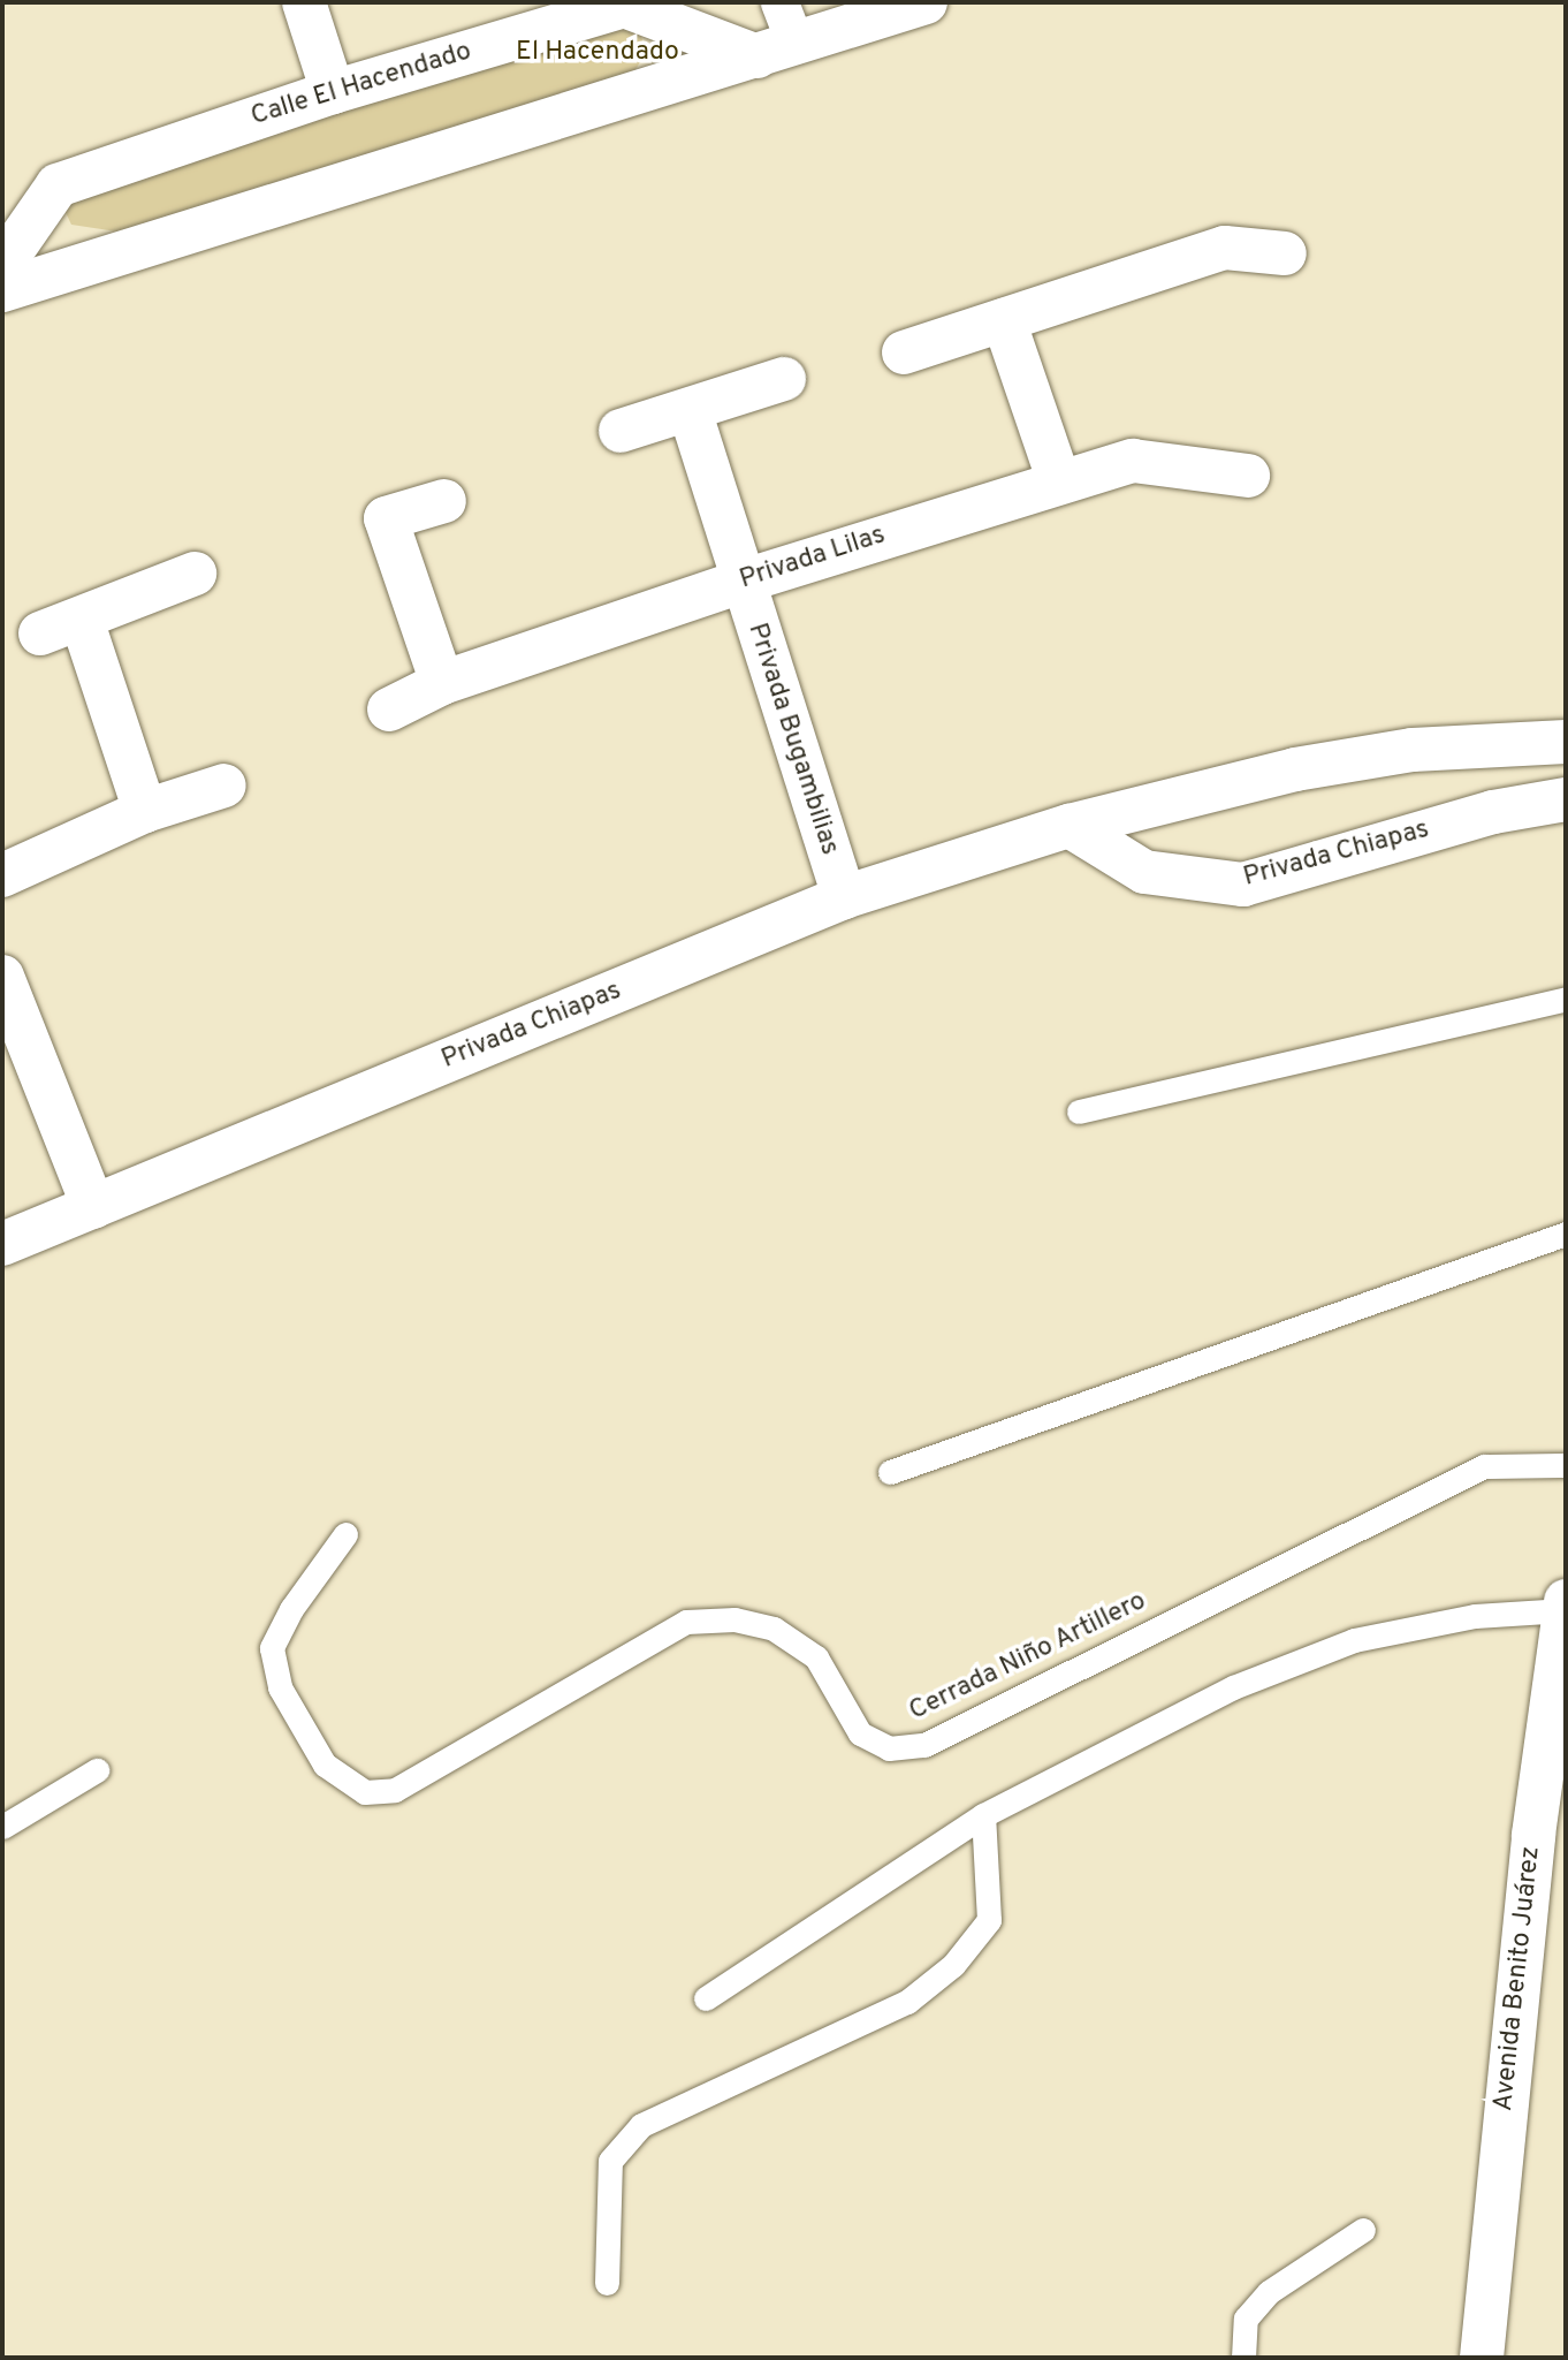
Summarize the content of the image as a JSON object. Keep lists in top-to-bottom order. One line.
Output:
{"streets":{"street":["Calle El Hacendado","Privada Lilas","Privada Bugambilias","Privada Chiapas","Avenida Benito Juárez"],"lane":["Cerrada Niño Artillero"]},"crossings":[["Privada Lilas","Privada Bugambilias"],["Privada Bugambilias","Privada Chiapas"]],"parks":["El Hacendado"]}
